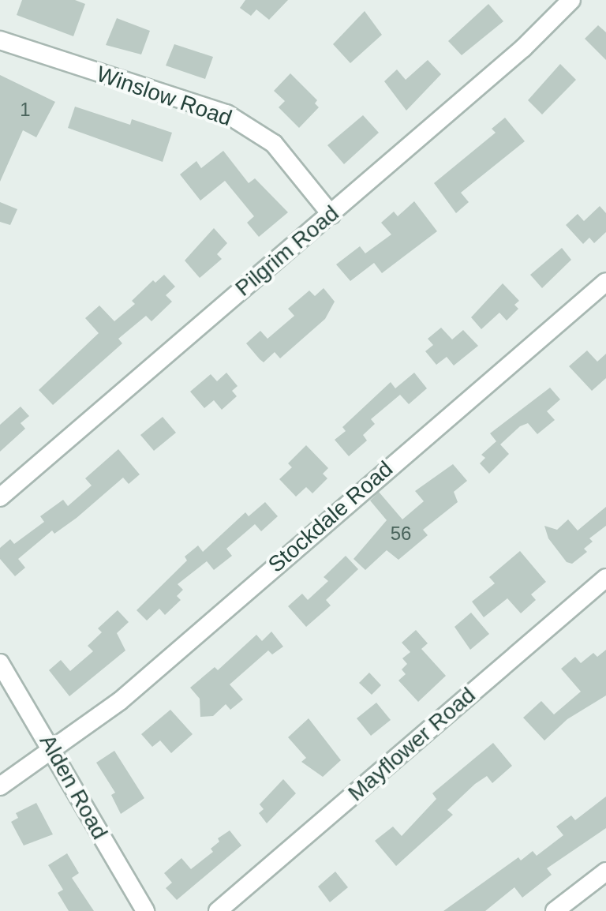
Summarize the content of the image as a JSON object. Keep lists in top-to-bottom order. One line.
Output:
{"streets":{"street":["Winslow Road","Pilgrim Road","Stockdale Road","Mayflower Road","Alden Road"]},"crossings":[["Winslow Road","Pilgrim Road"],["Stockdale Road","Alden Road"]],"house_numbers":["1","56"]}
